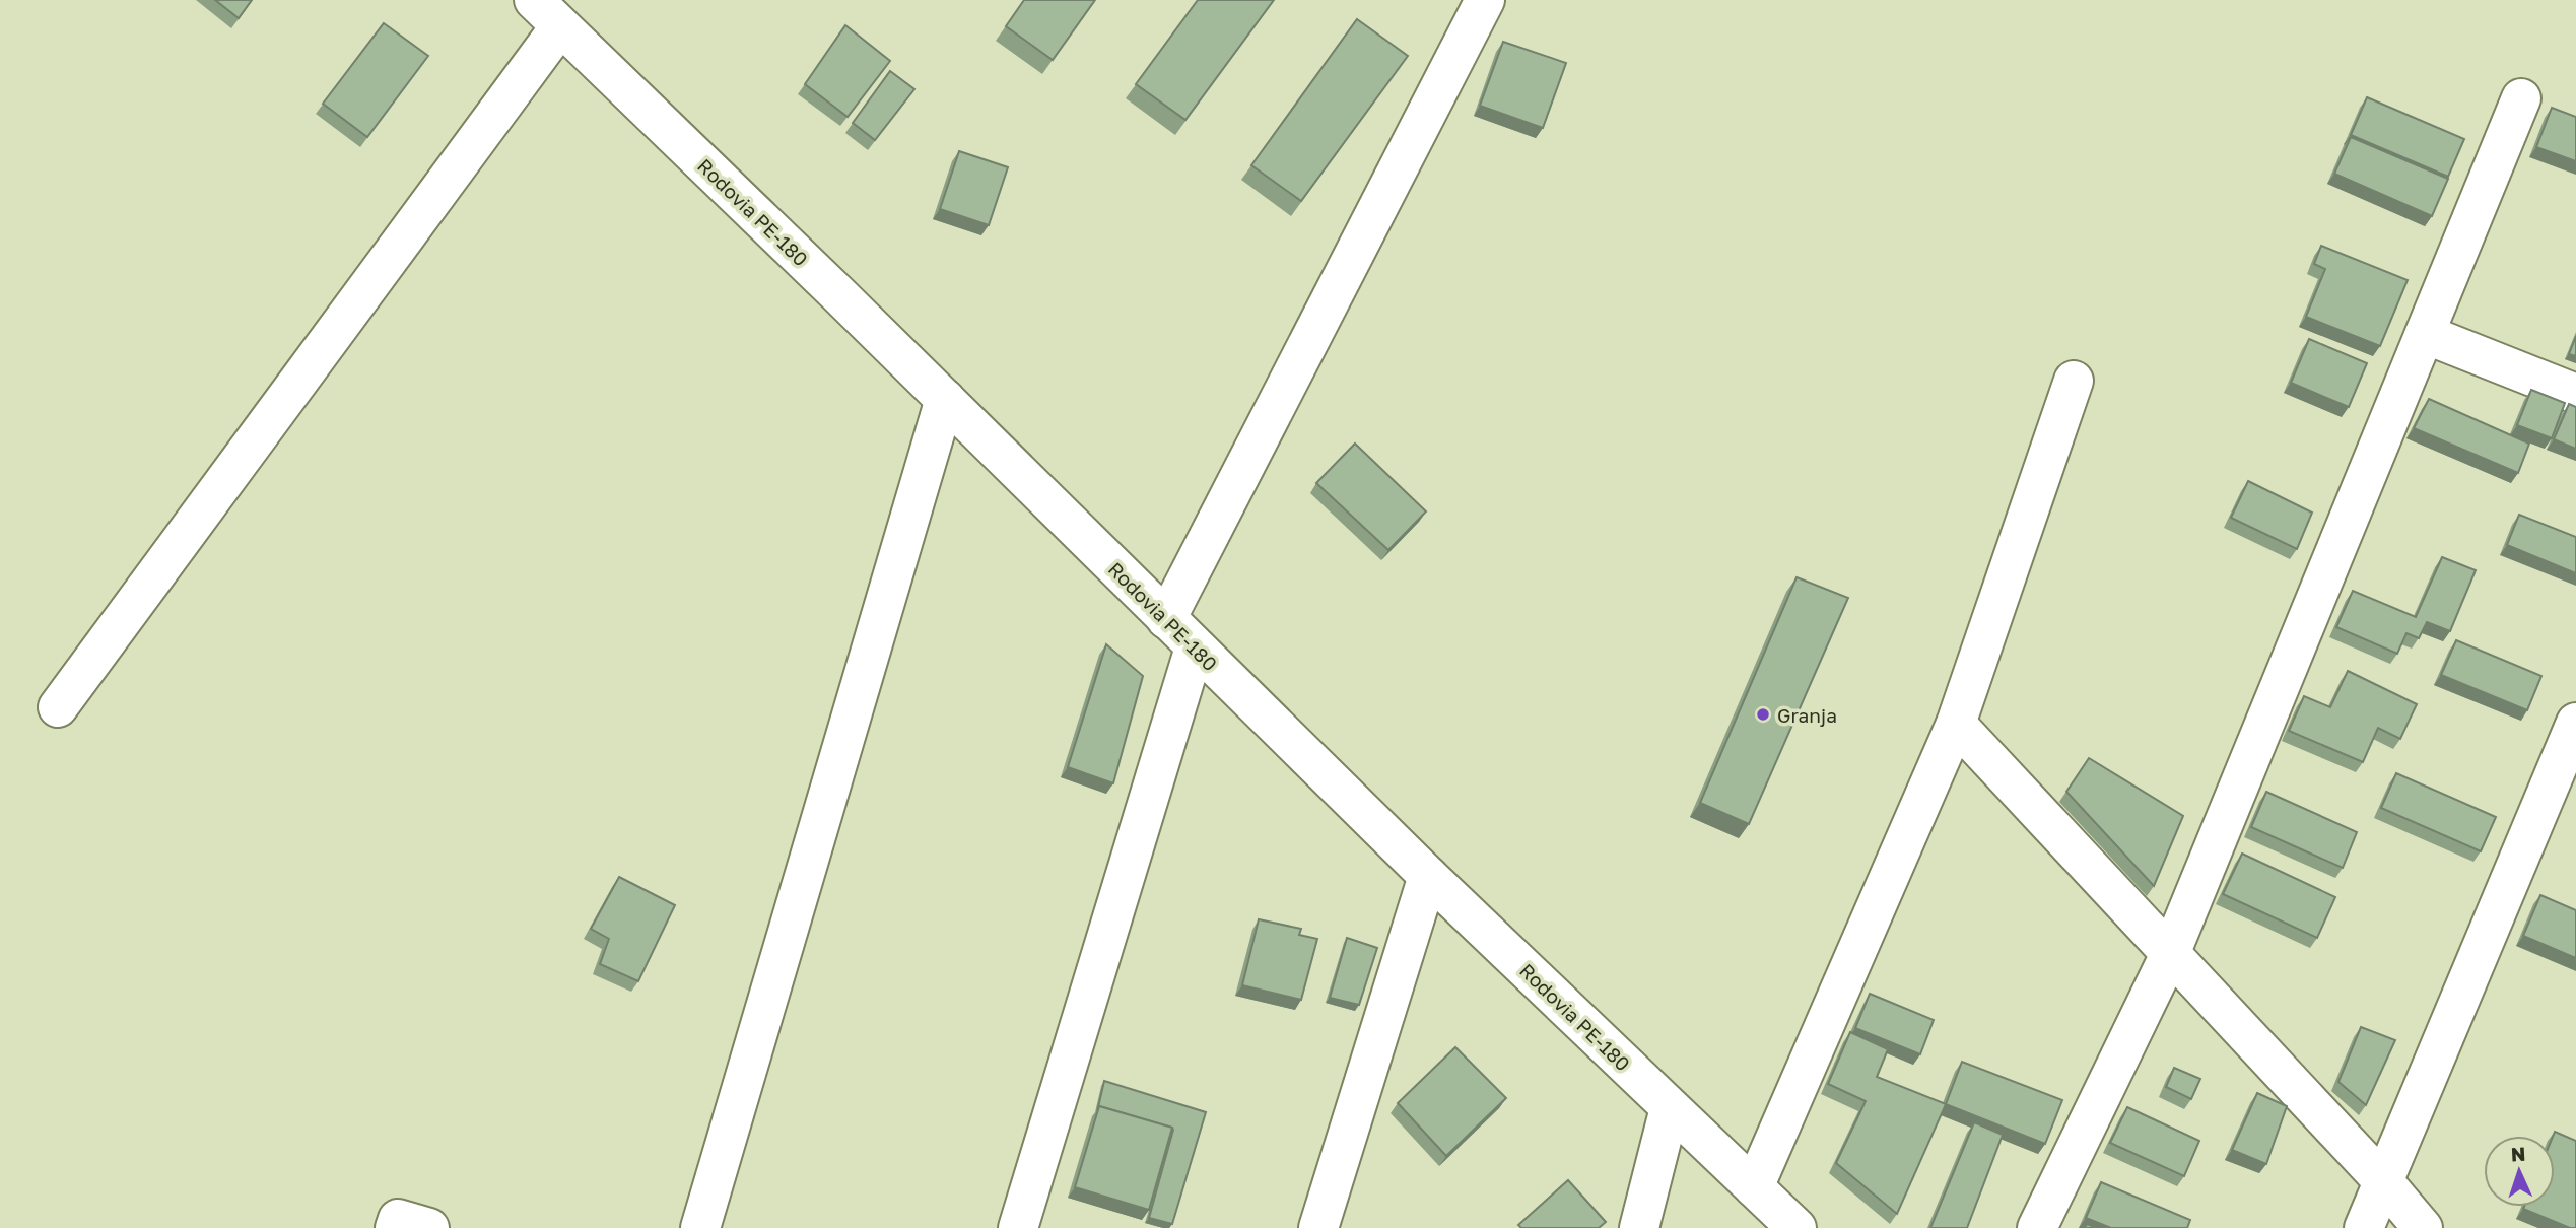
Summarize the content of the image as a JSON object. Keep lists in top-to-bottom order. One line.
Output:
{"streets":{"street":["Rodovia PE-180"]},"places":["Granja"],"north":"top"}
